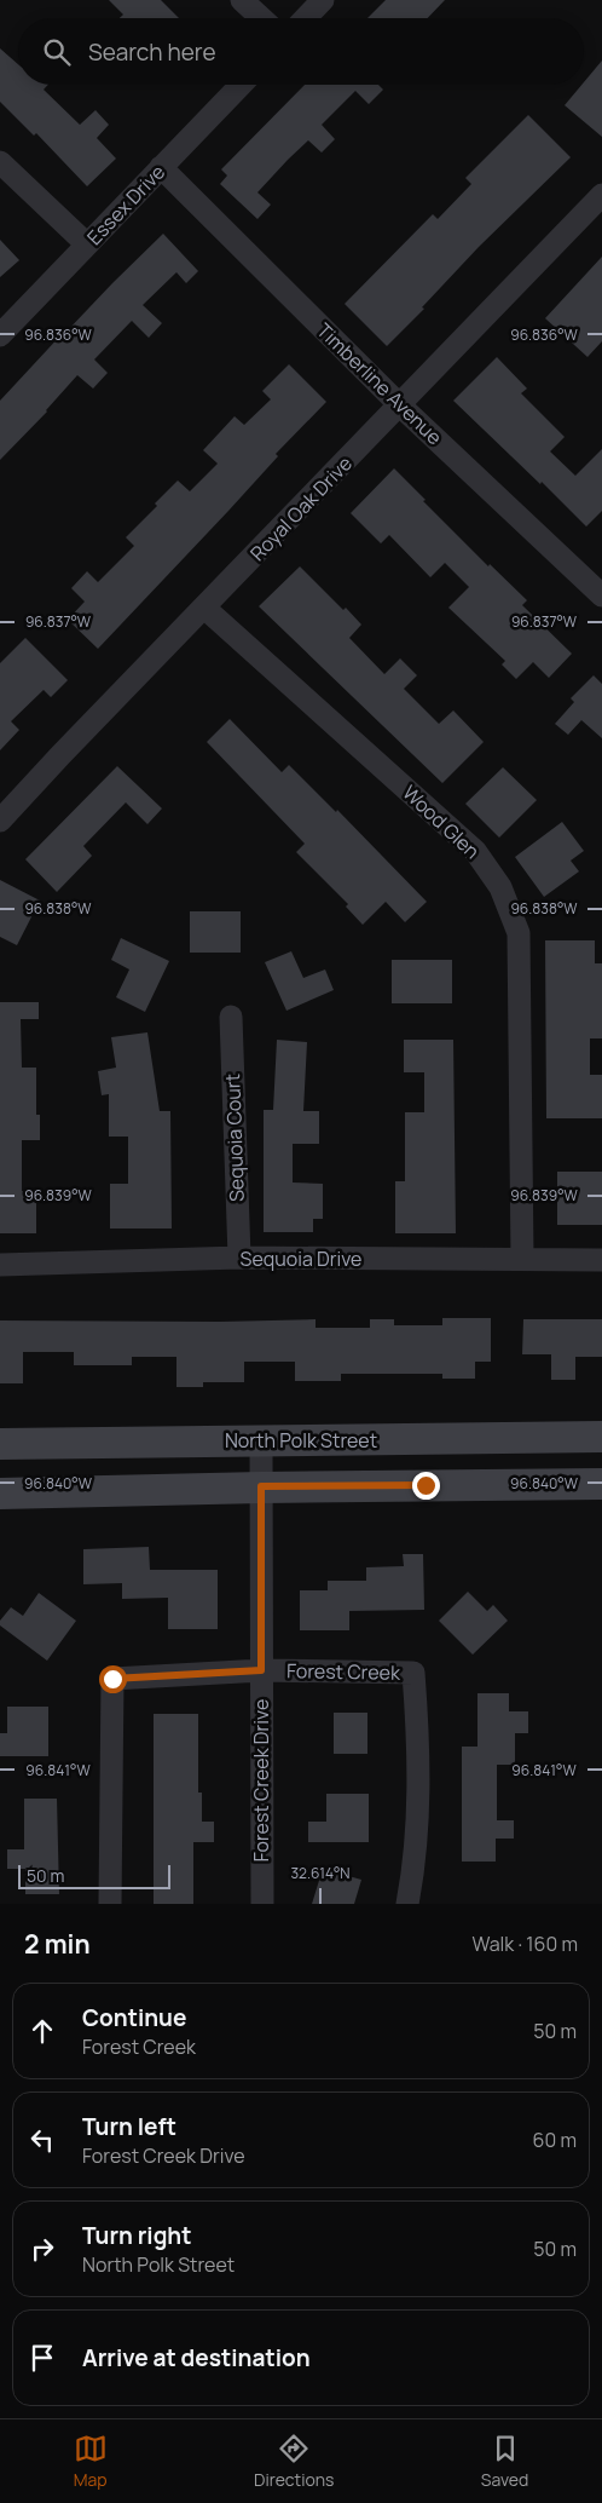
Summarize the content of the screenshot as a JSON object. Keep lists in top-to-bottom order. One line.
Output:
{"streets":{"main road":["North Polk Street"],"street":["Essex Drive","Timberline Avenue","Royal Oak Drive","Wood Glen","Sequoia Court","Sequoia Drive","Forest Creek","Forest Creek Drive"]},"crossings":[["Essex Drive","Timberline Avenue"],["Timberline Avenue","Royal Oak Drive"],["Royal Oak Drive","Wood Glen"],["Wood Glen","Sequoia Drive"],["Sequoia Court","Sequoia Drive"],["North Polk Street","Forest Creek Drive"],["Forest Creek","Forest Creek Drive"]],"scale_bar":"50 m","page":{"search":"Search here","scale":"50 m","heading":["2 min","Walk · 160 m"],"list":[["Continue","Forest Creek","50 m"],["Turn left","Forest Creek Drive","60 m"],["Turn right","North Polk Street","50 m"],"Arrive at destination"],"nav":["Map","Directions","Saved"]},"coordinates":["96.836°W","96.837°W","96.838°W","96.839°W","96.840°W","96.841°W","32.614°N"]}
